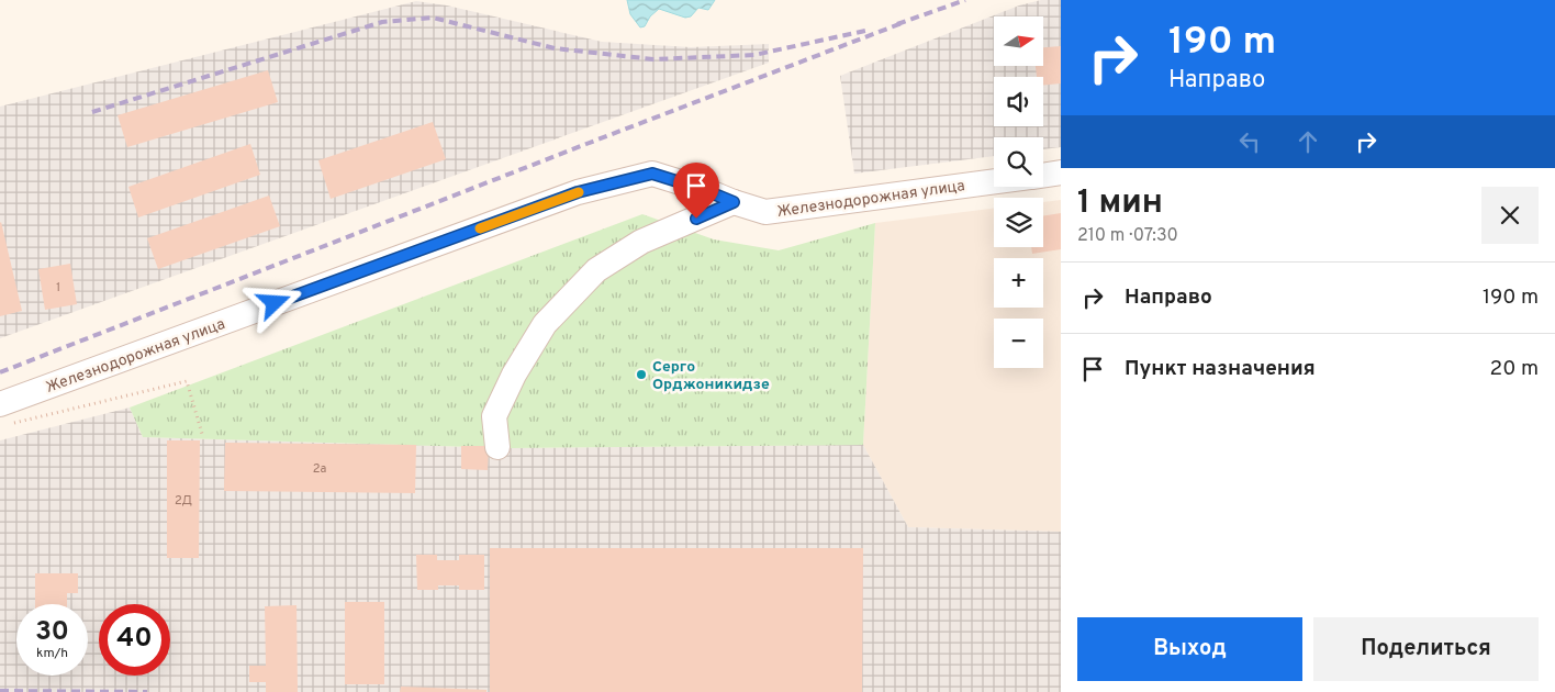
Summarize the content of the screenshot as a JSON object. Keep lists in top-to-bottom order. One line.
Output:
{"streets":{"street":["Железнодорожная улица"]},"places":["Серго Орджоникидзе"],"house_numbers":["1","2а","2Д"],"north":"right","page":{"turn":["190 m","Направо"],"map_buttons":["+","−"],"heading":["1 мин","210 m · 07:30"],"list":[{"name":"Направо","value":"190 m"},{"name":"Пункт назначения","value":"20 m"}],"speed":"30 km/h","limit":"40","buttons":["Выход","Поделиться"]}}
